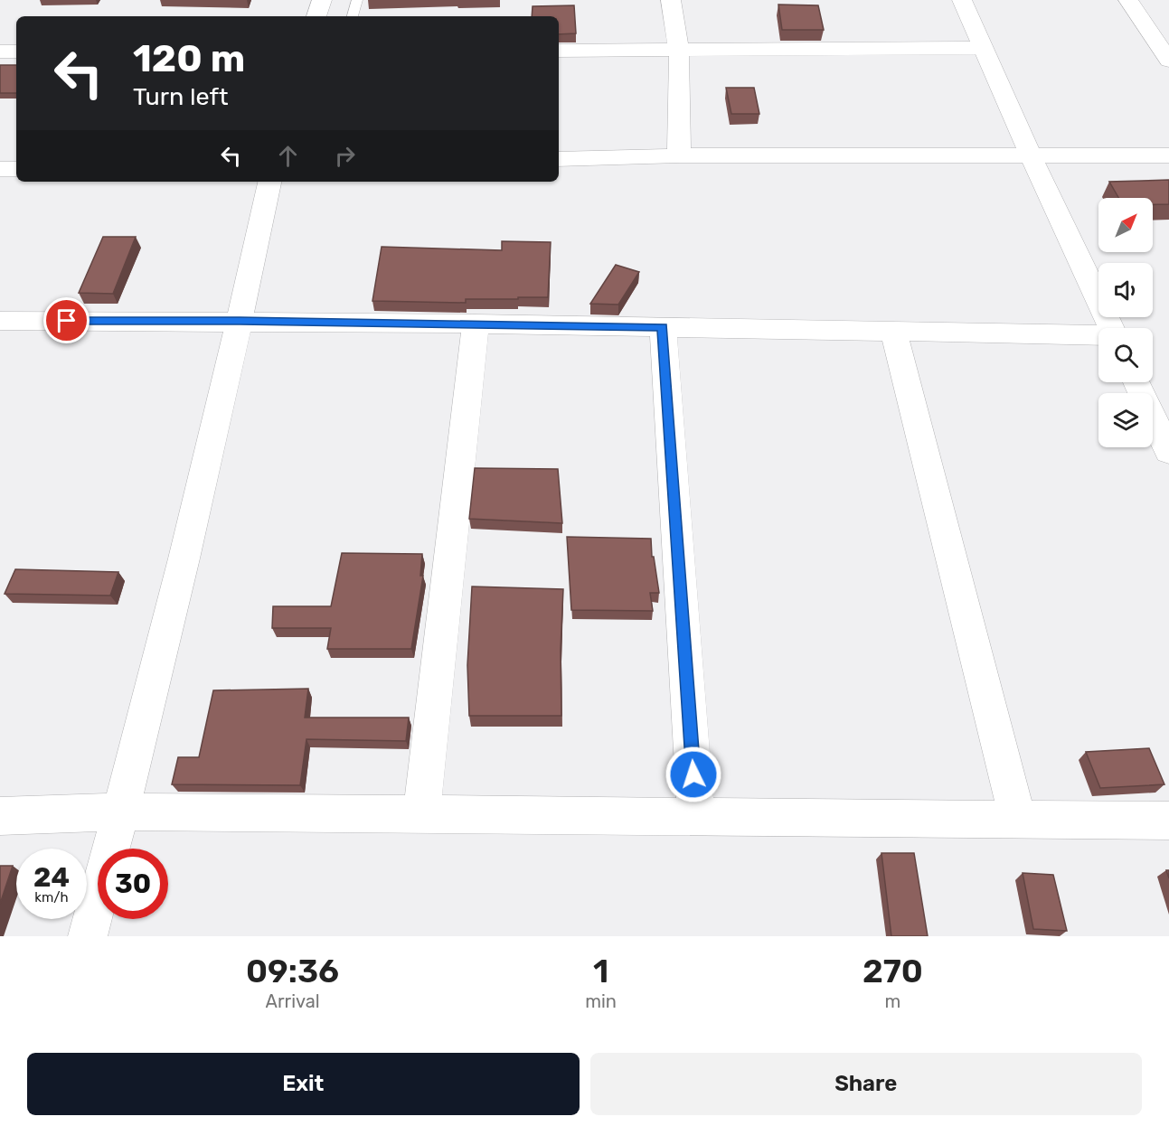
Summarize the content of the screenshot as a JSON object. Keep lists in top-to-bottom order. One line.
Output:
{"north":"top right","page":{"turn":["120 m","Turn left"],"speed":"24 km/h","limit":"30","eta":["09:36","Arrival","1","min","270","m"],"buttons":["Exit","Share"]}}
